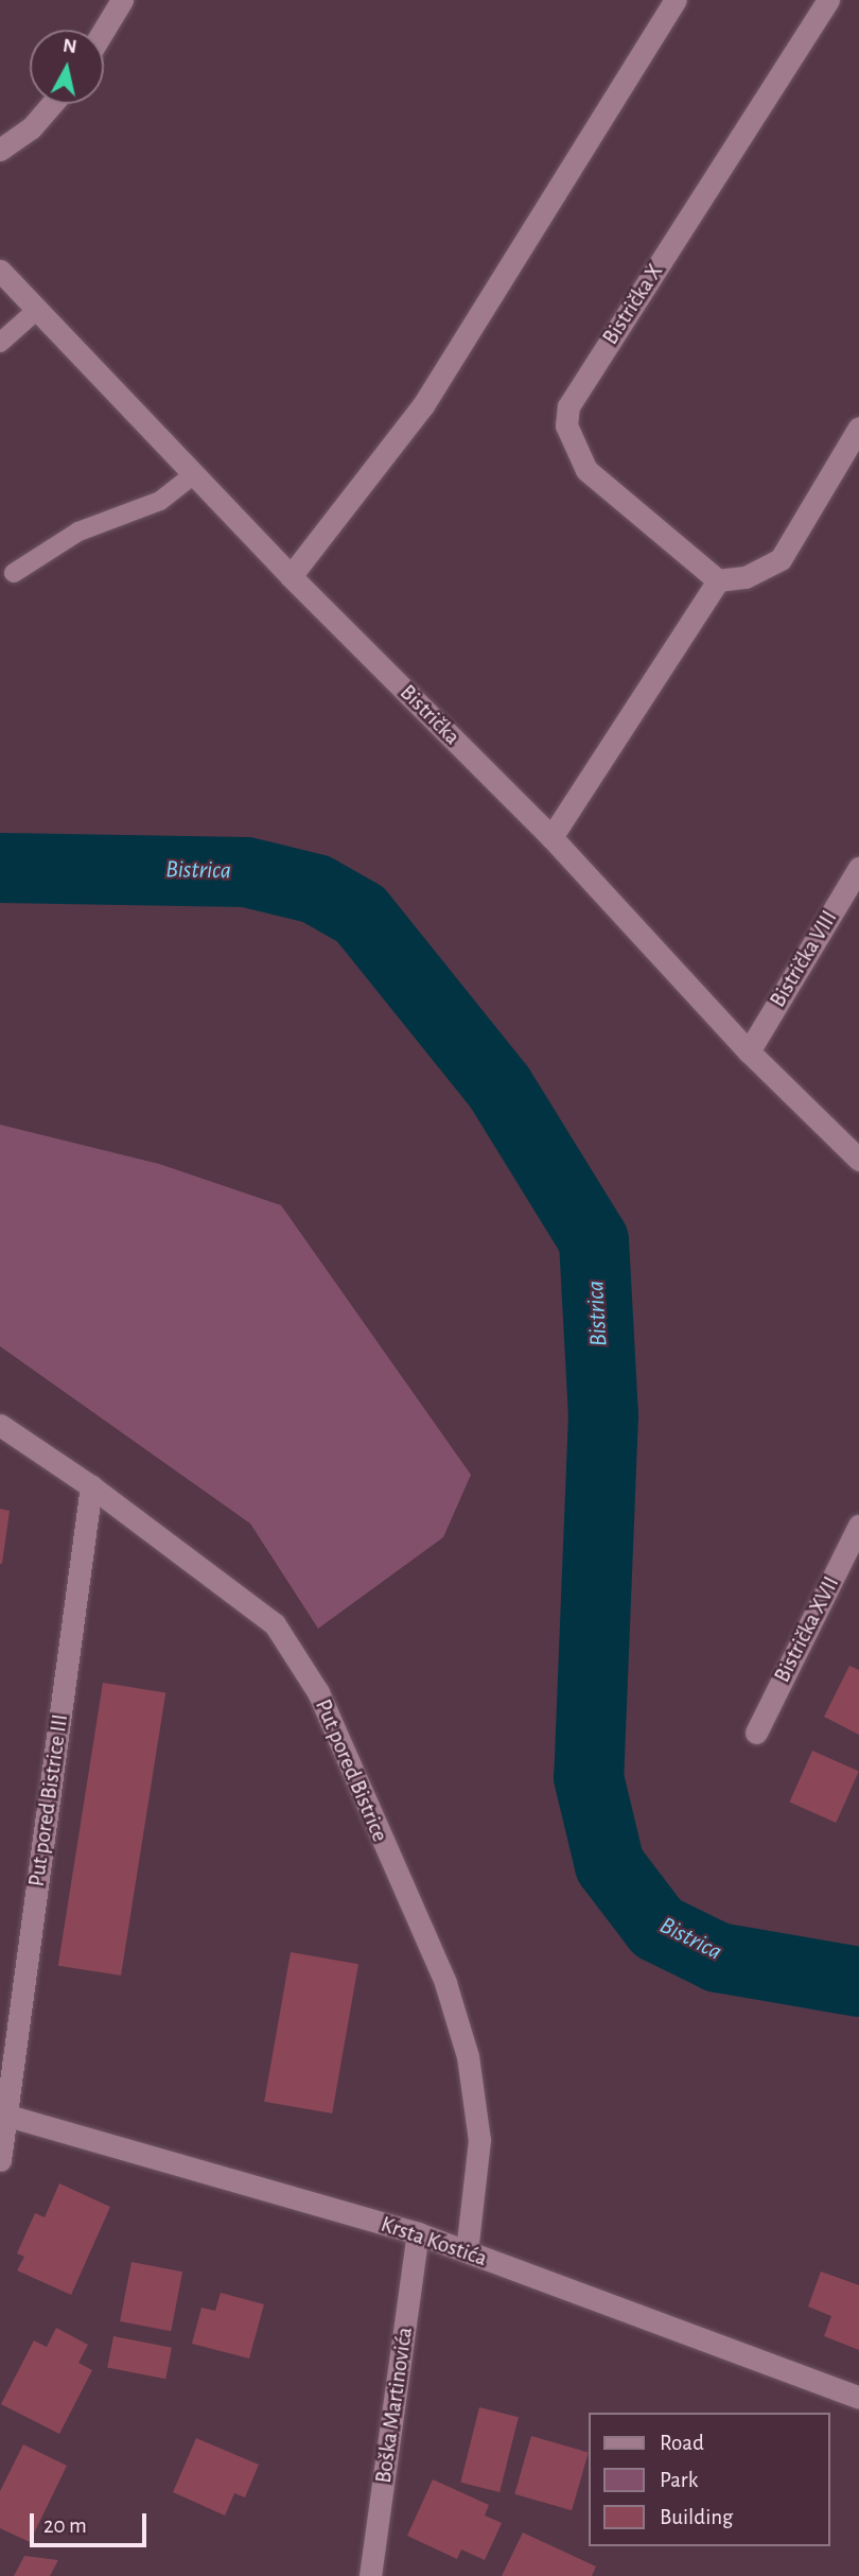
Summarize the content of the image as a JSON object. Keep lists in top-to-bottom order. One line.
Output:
{"streets":{"street":["Bistrička X","Bistrička","Bistrička VIII","Bistrička XVII","Put pored Bistrice","Put pored Bistrice III","Krsta Kostića","Boška Martinovića"]},"crossings":[["Bistrička","Bistrička VIII"],["Put pored Bistrice","Put pored Bistrice III"],["Put pored Bistrice","Krsta Kostića"],["Put pored Bistrice III","Krsta Kostića"],["Krsta Kostića","Boška Martinovića"]],"water":["Bistrica"],"legend":["Road","Park","Building"],"scale_bar":"20 m","north":"top"}
